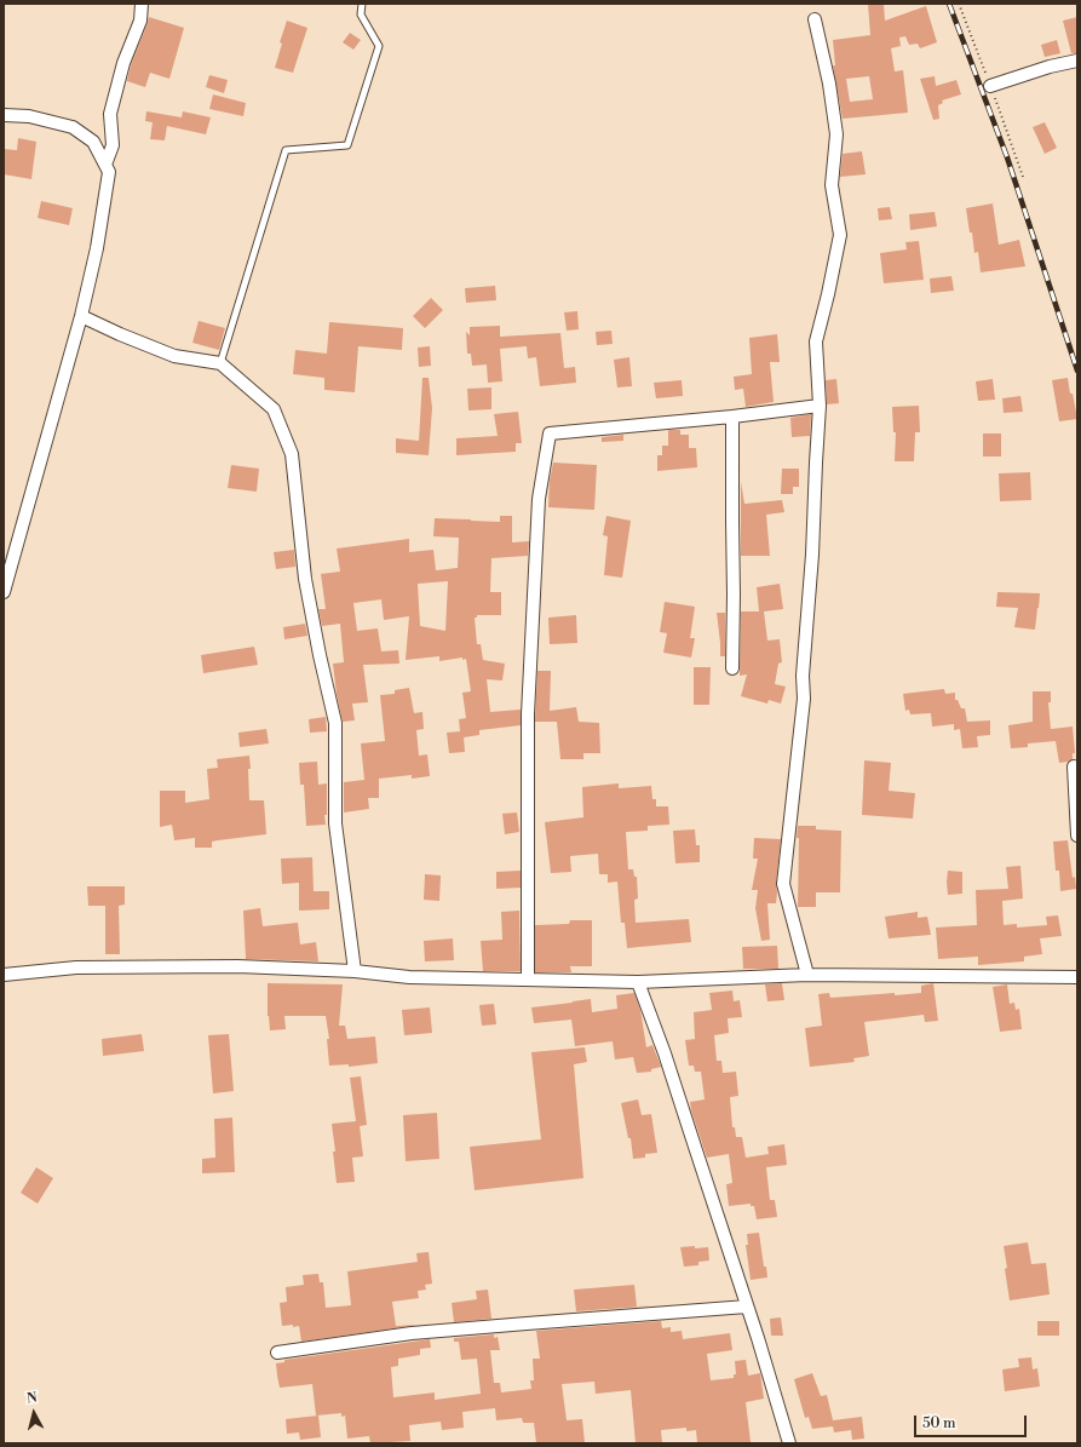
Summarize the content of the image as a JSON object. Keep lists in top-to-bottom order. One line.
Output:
{"scale_bar":"50 m","north":"top"}
